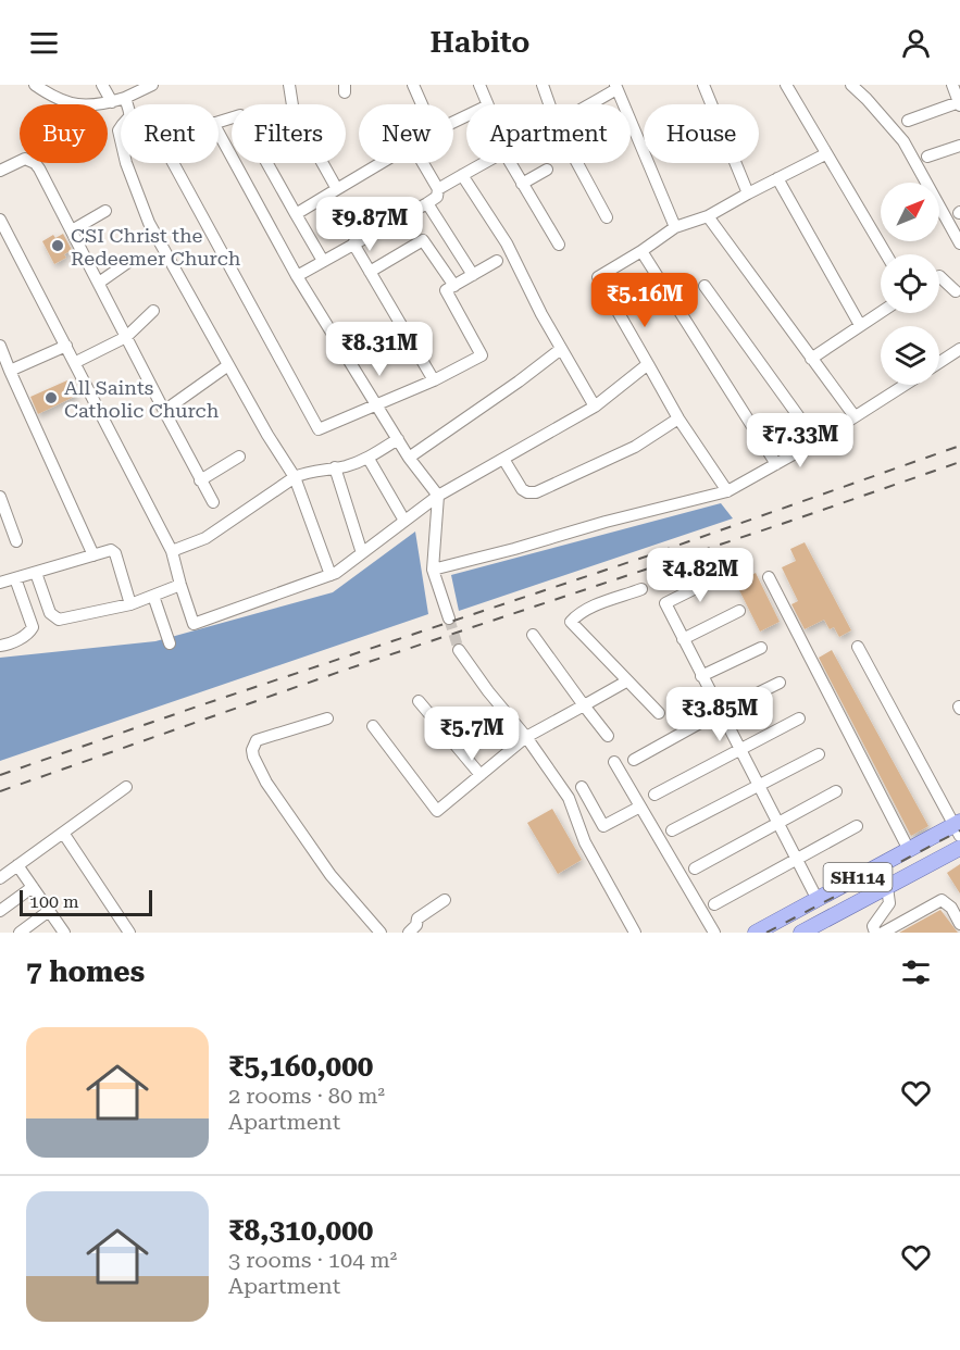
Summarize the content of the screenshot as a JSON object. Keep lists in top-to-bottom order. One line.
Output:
{"streets":{"main road":["SH114"]},"places":["CSI Christ the Redeemer Church","All Saints Catholic Church"],"scale_bar":"100 m","north":"top right","page":{"header":"Habito","chip":["Buy","Rent","Filters","New","Apartment","House"],"price":["₹9.87M","₹5.16M","₹8.31M","₹7.33M","₹4.82M","₹3.85M","₹5.7M"],"scale":"100 m","heading":"7 homes","list":[{"name":"₹5,160,000","note":"2 rooms · 80 m² · Apartment"},{"name":"₹8,310,000","note":"3 rooms · 104 m² · Apartment"}]}}
